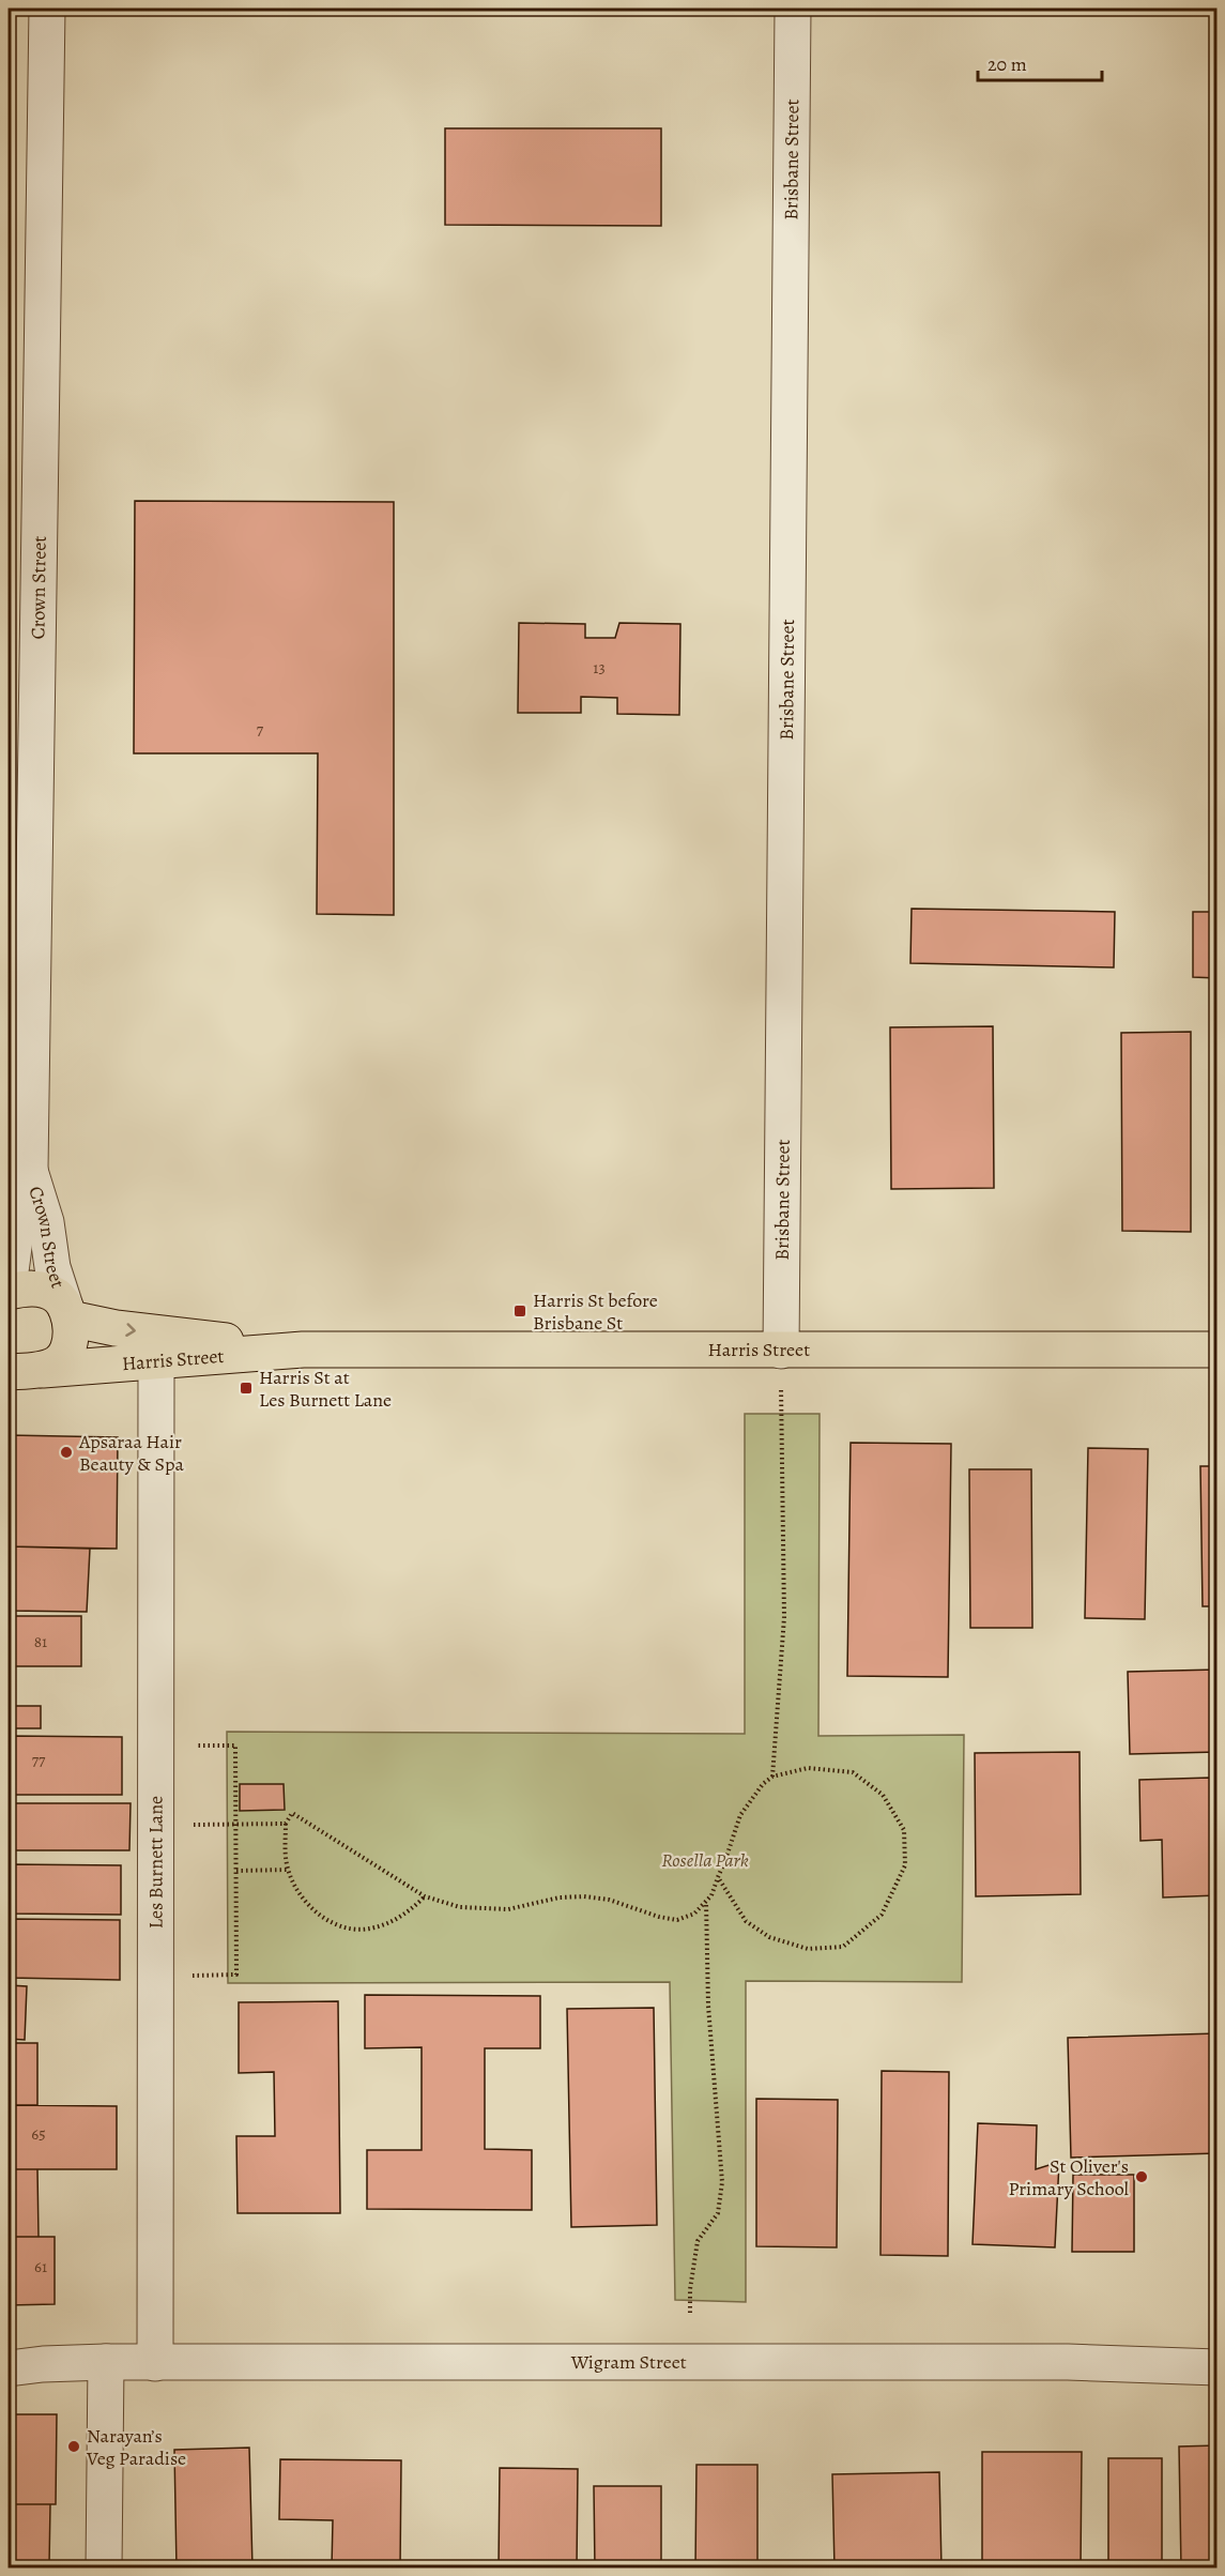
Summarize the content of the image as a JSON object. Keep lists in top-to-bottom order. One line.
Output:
{"streets":{"main road":["Harris Street"],"street":["Brisbane Street","Crown Street","Les Burnett Lane","Wigram Street"]},"crossings":[["Brisbane Street","Harris Street"],["Crown Street","Harris Street"],["Harris Street","Les Burnett Lane"],["Les Burnett Lane","Wigram Street"]],"parks":["Rosella Park"],"places":{"transit":["Harris St before Brisbane St","Harris St at Les Burnett Lane"],"other":["Apsaraa Hair Beauty & Spa","St Oliver's Primary School","Narayan’s Veg Paradise"]},"house_numbers":["13","7","81","77","65","61"],"scale_bar":"20 m"}
